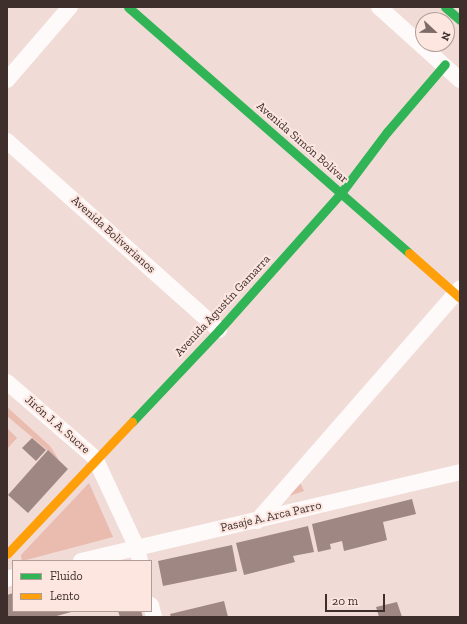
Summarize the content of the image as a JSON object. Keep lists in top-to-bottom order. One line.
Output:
{"streets":{"main road":["Avenida Simón Bolívar","Avenida Agustín Gamarra"],"street":["Avenida Bolivarianos","Jirón J. A. Sucre","Pasaje A. Arca Parro"]},"crossings":[["Avenida Simón Bolívar","Avenida Agustín Gamarra"],["Avenida Bolivarianos","Avenida Agustín Gamarra"],["Avenida Agustín Gamarra","Jirón J. A. Sucre"],["Jirón J. A. Sucre","Pasaje A. Arca Parro"]],"legend":["Fluido","Lento"],"scale_bar":"20 m","north":"right"}
